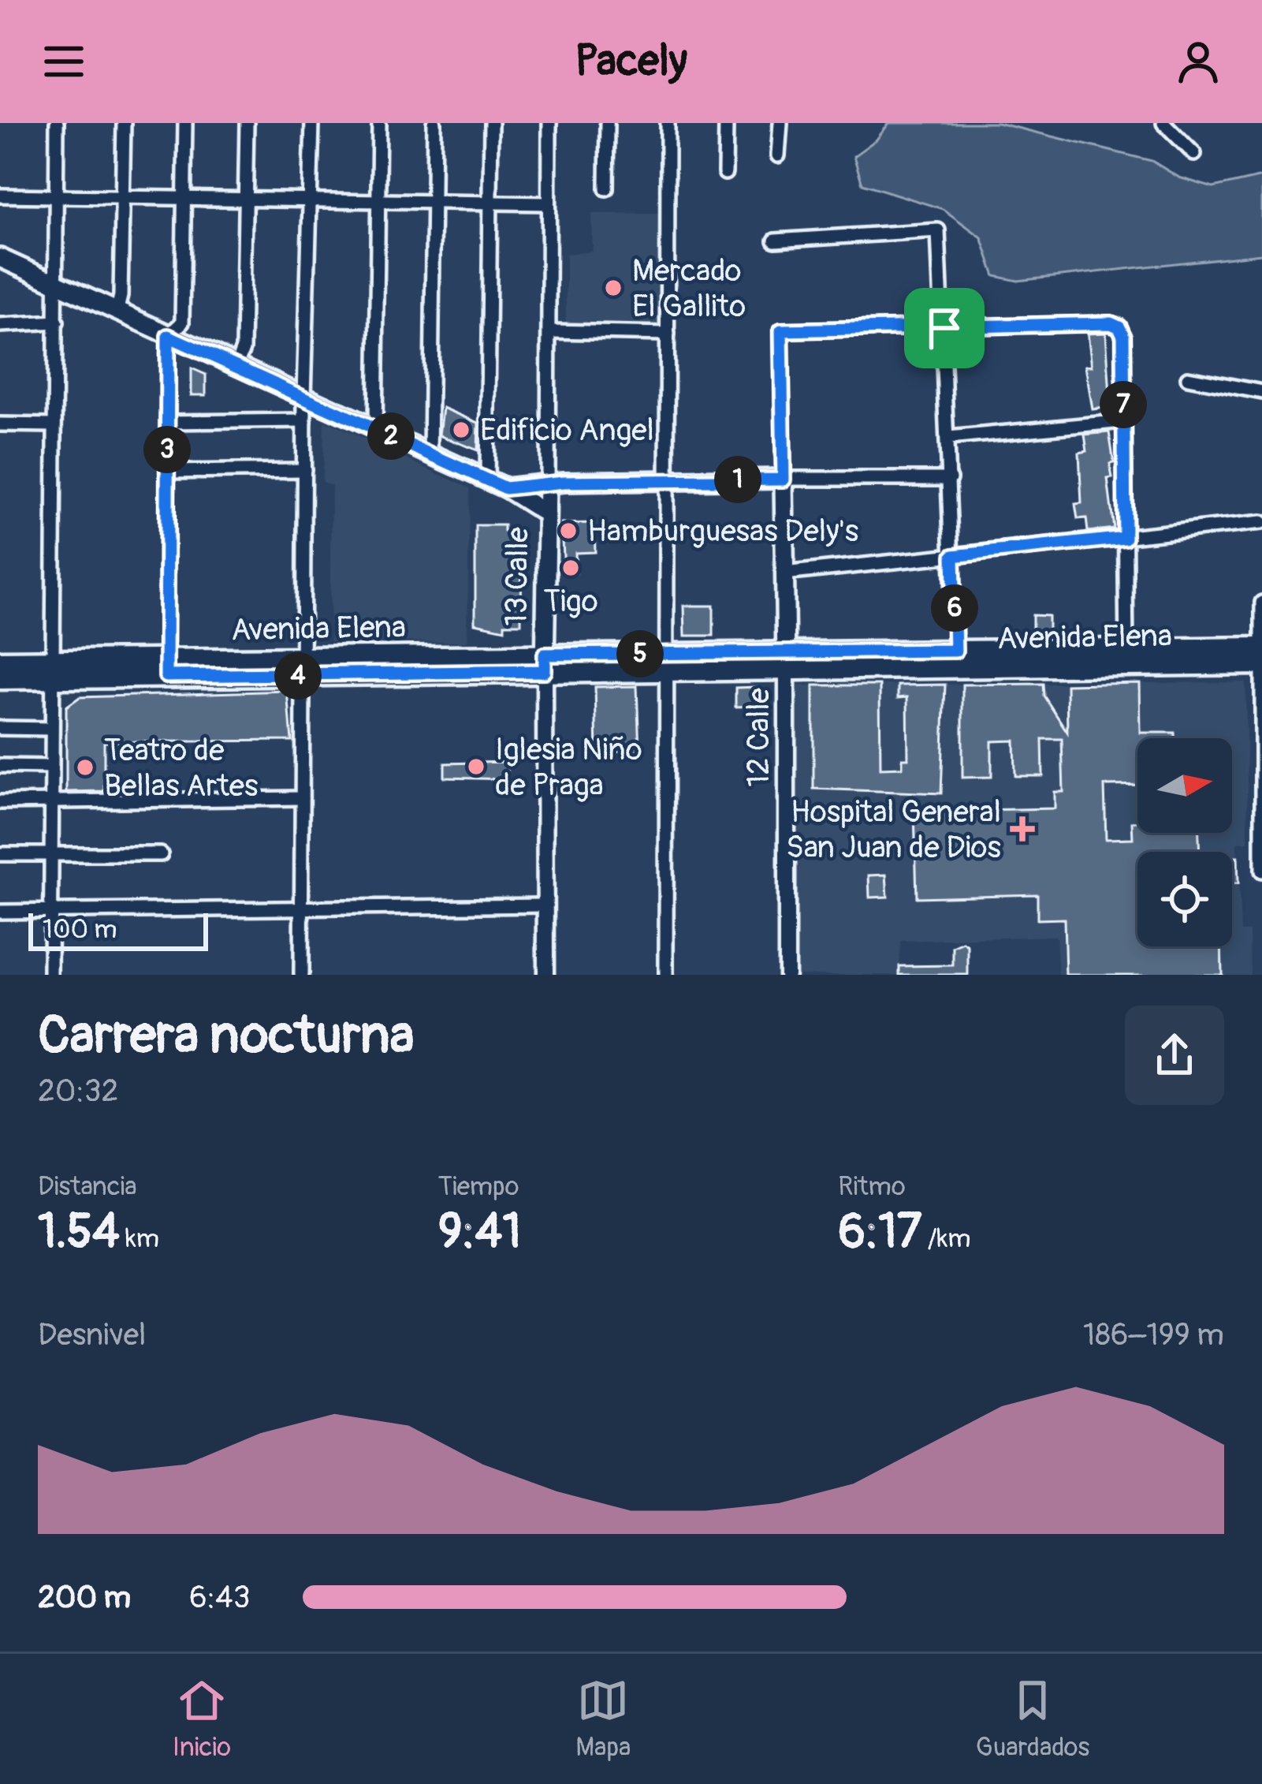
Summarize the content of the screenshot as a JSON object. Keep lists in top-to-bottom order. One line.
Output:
{"streets":{"main road":["13 Calle","Avenida Elena","12 Calle"]},"crossings":[["13 Calle","Avenida Elena"],["Avenida Elena","12 Calle"]],"places":{"other":["Mercado El Gallito","Edificio Angel","Hamburguesas Dely's","Tigo","Iglesia Niño de Praga","Teatro de Bellas Artes"],"health":["Hospital General San Juan de Dios"]},"scale_bar":"100 m","north":"right","page":{"header":"Pacely","pins":["7","2","3","1","6","5","4"],"scale":"100 m","heading":["Carrera nocturna","20:32"],"stats":[["Distancia","1.54 km"],["Tiempo","9:41"],["Ritmo","6:17 /km"]],"chart":["Desnivel","186–199 m"],"list":[{"name":"200 m","note":"6:43"}],"tabs":["Inicio","Mapa","Guardados"]}}
